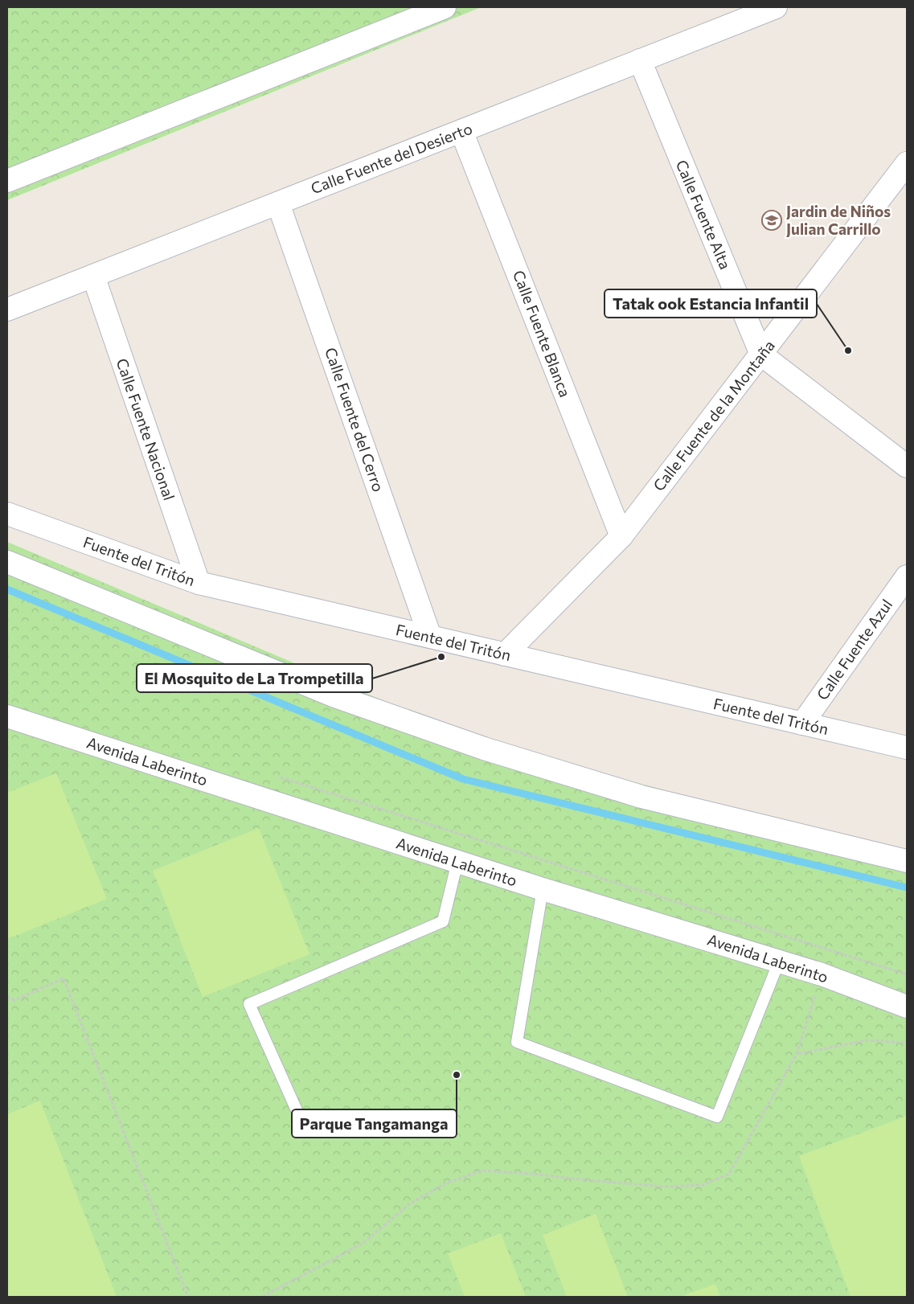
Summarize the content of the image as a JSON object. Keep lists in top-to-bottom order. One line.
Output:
{"streets":{"street":["Calle Fuente del Desierto","Calle Fuente Alta","Calle Fuente Blanca","Calle Fuente de la Montaña","Calle Fuente del Cerro","Calle Fuente Nacional","Fuente del Tritón","Calle Fuente Azul","Avenida Laberinto"]},"crossings":[["Calle Fuente del Desierto","Calle Fuente Alta"],["Calle Fuente del Desierto","Calle Fuente Blanca"],["Calle Fuente del Desierto","Calle Fuente del Cerro"],["Calle Fuente del Desierto","Calle Fuente Nacional"],["Calle Fuente Alta","Calle Fuente de la Montaña"],["Calle Fuente Blanca","Calle Fuente de la Montaña"],["Calle Fuente de la Montaña","Fuente del Tritón"],["Calle Fuente del Cerro","Fuente del Tritón"],["Calle Fuente Nacional","Fuente del Tritón"],["Fuente del Tritón","Calle Fuente Azul"]],"places":{"school or university":["Jardin de Niños Julian Carrillo"],"other":["Tatak ook Estancia Infantil","El Mosquito de La Trompetilla","Parque Tangamanga"]}}
